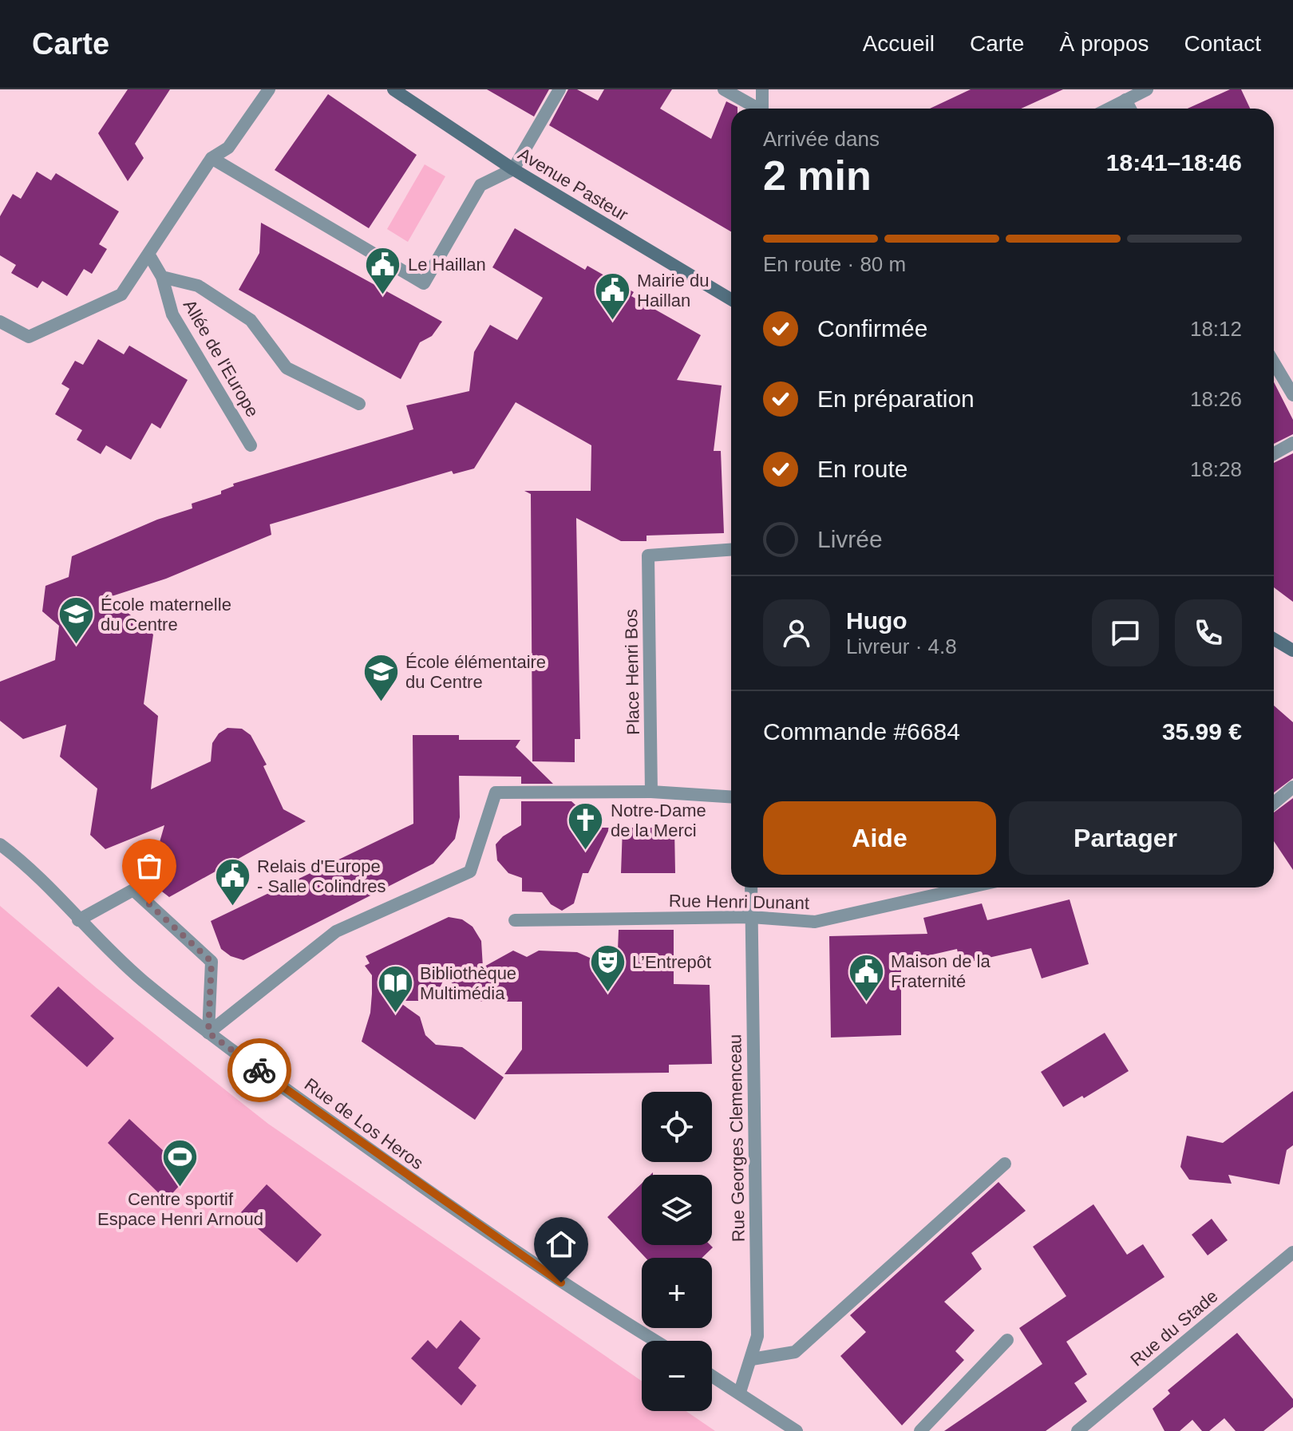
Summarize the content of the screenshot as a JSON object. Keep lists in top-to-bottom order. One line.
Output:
{"streets":{"main road":["Avenue Pasteur"],"street":["Allée de l'Europe","Place Henri Bos","Rue Henri Dunant","Rue de Los Heros","Rue Georges Clemenceau","Rue du Stade"]},"crossings":[["Rue Henri Dunant","Rue Georges Clemenceau"]],"places":{"public building":["Le Haillan","Mairie du Haillan","Relais d'Europe - Salle Colindres","Maison de la Fraternité"],"school or university":["École maternelle du Centre","École élémentaire du Centre"],"church":["Notre-Dame de la Merci"],"theatre":["L’Entrepôt"],"library":["Bibliothèque Multimédia"],"sports":["Centre sportif Espace Henri Arnoud"]},"page":{"header":"Carte","nav":["Accueil","Carte","À propos","Contact"],"heading":["2 min","Arrivée dans","18:41–18:46"],"panel":["Hugo","Livreur · 4.8","Commande #6684","35.99 €"],"bar":"En route · 80 m","list":[["Confirmée","18:12"],["En préparation","18:26"],["En route","18:28"],"Livrée"],"buttons":["Aide","Partager"],"map_buttons":["+","−"]}}
